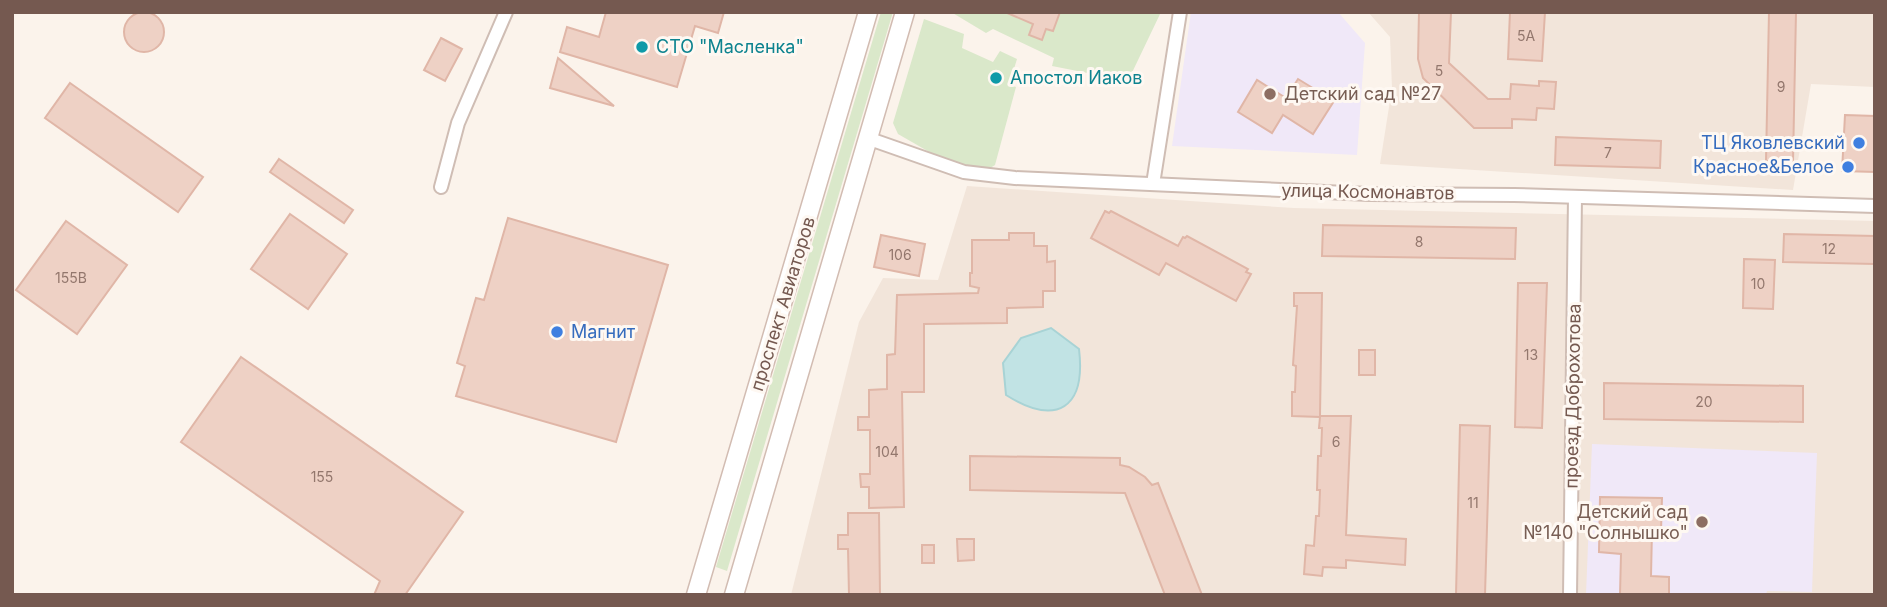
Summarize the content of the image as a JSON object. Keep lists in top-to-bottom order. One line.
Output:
{"streets":{"main road":["проспект Авиаторов"],"street":["улица Космонавтов","проезд Доброхотова"]},"crossings":[["улица Космонавтов","проспект Авиаторов"],["улица Космонавтов","проезд Доброхотова"]],"places":["СТО \"Масленка\"","Апостол Иаков","Детский сад №27","ТЦ Яковлевский","Красное&Белое","Магнит","Детский сад №140 \"Солнышко\""],"house_numbers":["5А","5","9","7","8","12","106","155В","10","13","20","6","104","155","11"]}
